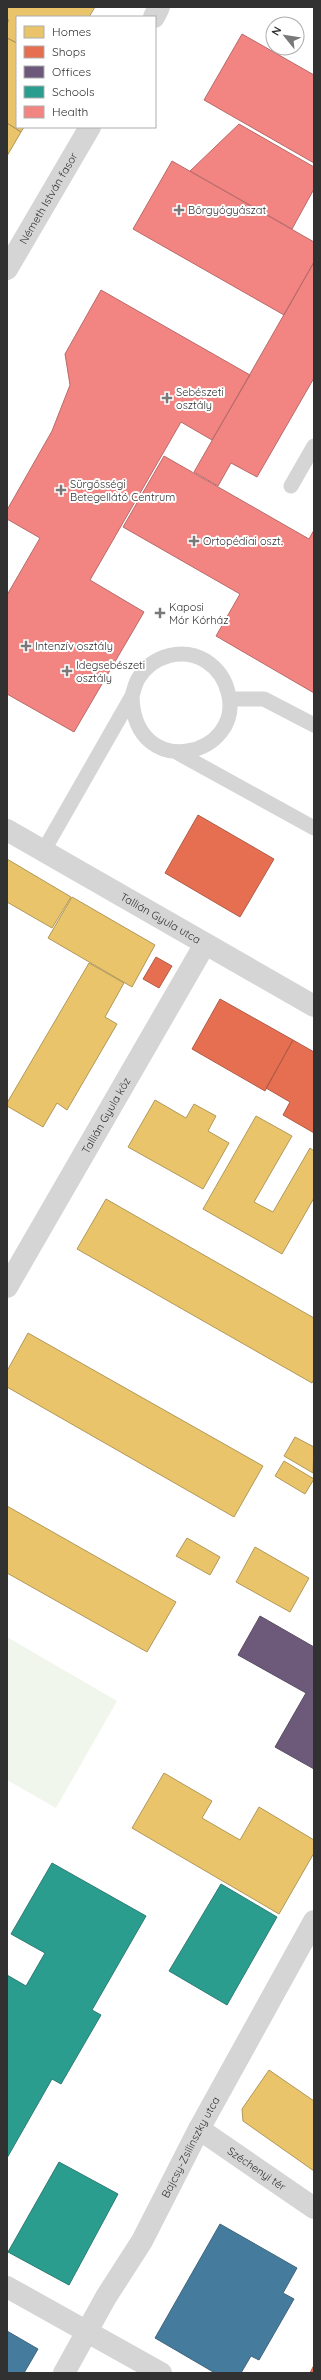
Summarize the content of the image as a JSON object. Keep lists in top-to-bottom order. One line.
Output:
{"streets":{"street":["Németh István fasor","Tallián Gyula utca","Tallián Gyula köz","Bajcsy-Zsilinszky utca","Széchenyi tér"]},"crossings":[["Tallián Gyula utca","Tallián Gyula köz"],["Bajcsy-Zsilinszky utca","Széchenyi tér"]],"places":{"health":["Bőrgyógyászat","Sebészeti osztály","Sürgősségi Betegellátó Centrum","Ortopédiai oszt.","Kaposi Mór Kórház","Intenzív osztály","Idegsebészeti osztály"]},"legend":["Homes","Shops","Offices","Schools","Health"],"north":"top left"}
